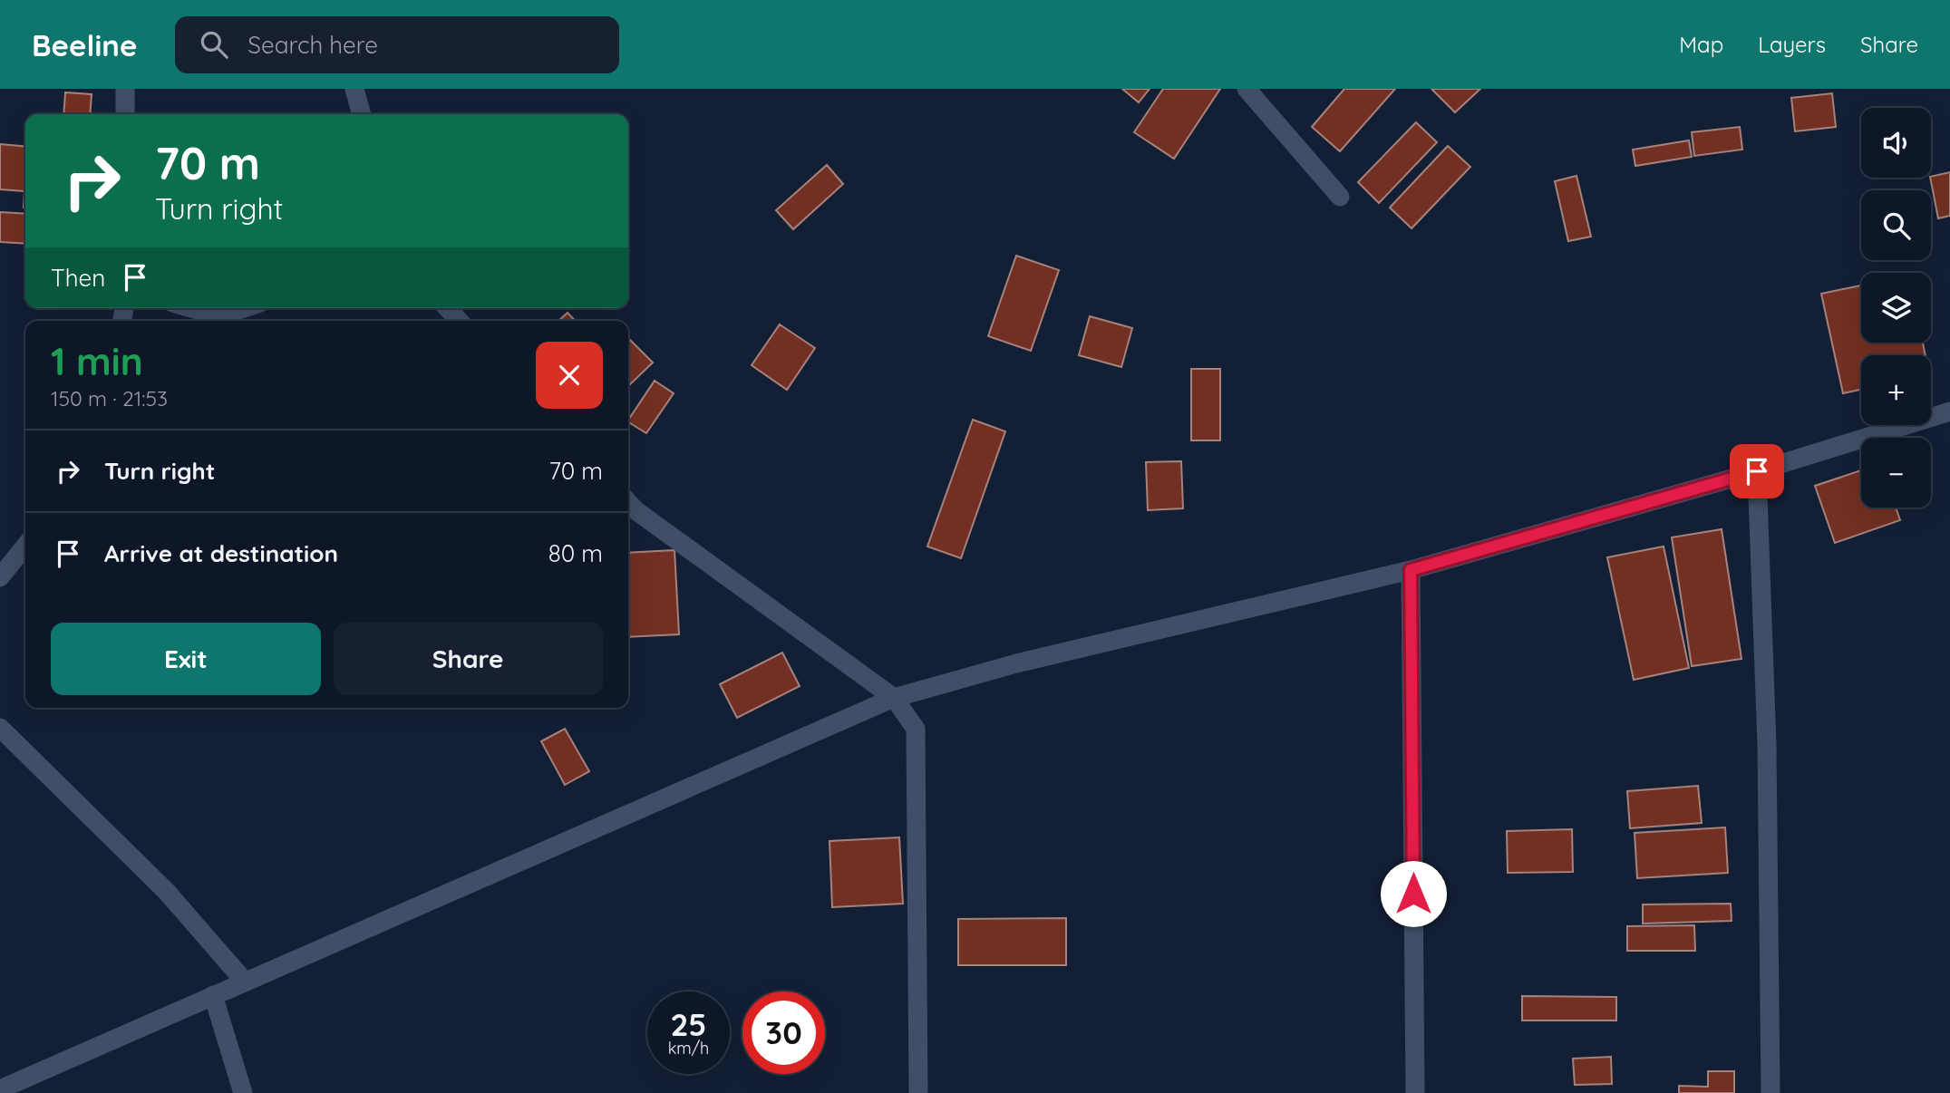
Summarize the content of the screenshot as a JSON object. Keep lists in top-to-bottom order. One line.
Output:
{"page":{"header":"Beeline","search":"Search here","nav":["Map","Layers","Share"],"map_buttons":["+","−"],"turn":["70 m","Turn right"],"then":"Then","heading":["1 min","150 m · 21:53"],"list":[{"name":"Turn right","value":"70 m"},{"name":"Arrive at destination","value":"80 m"}],"buttons":["Exit","Share"],"speed":"25 km/h","limit":"30"}}
